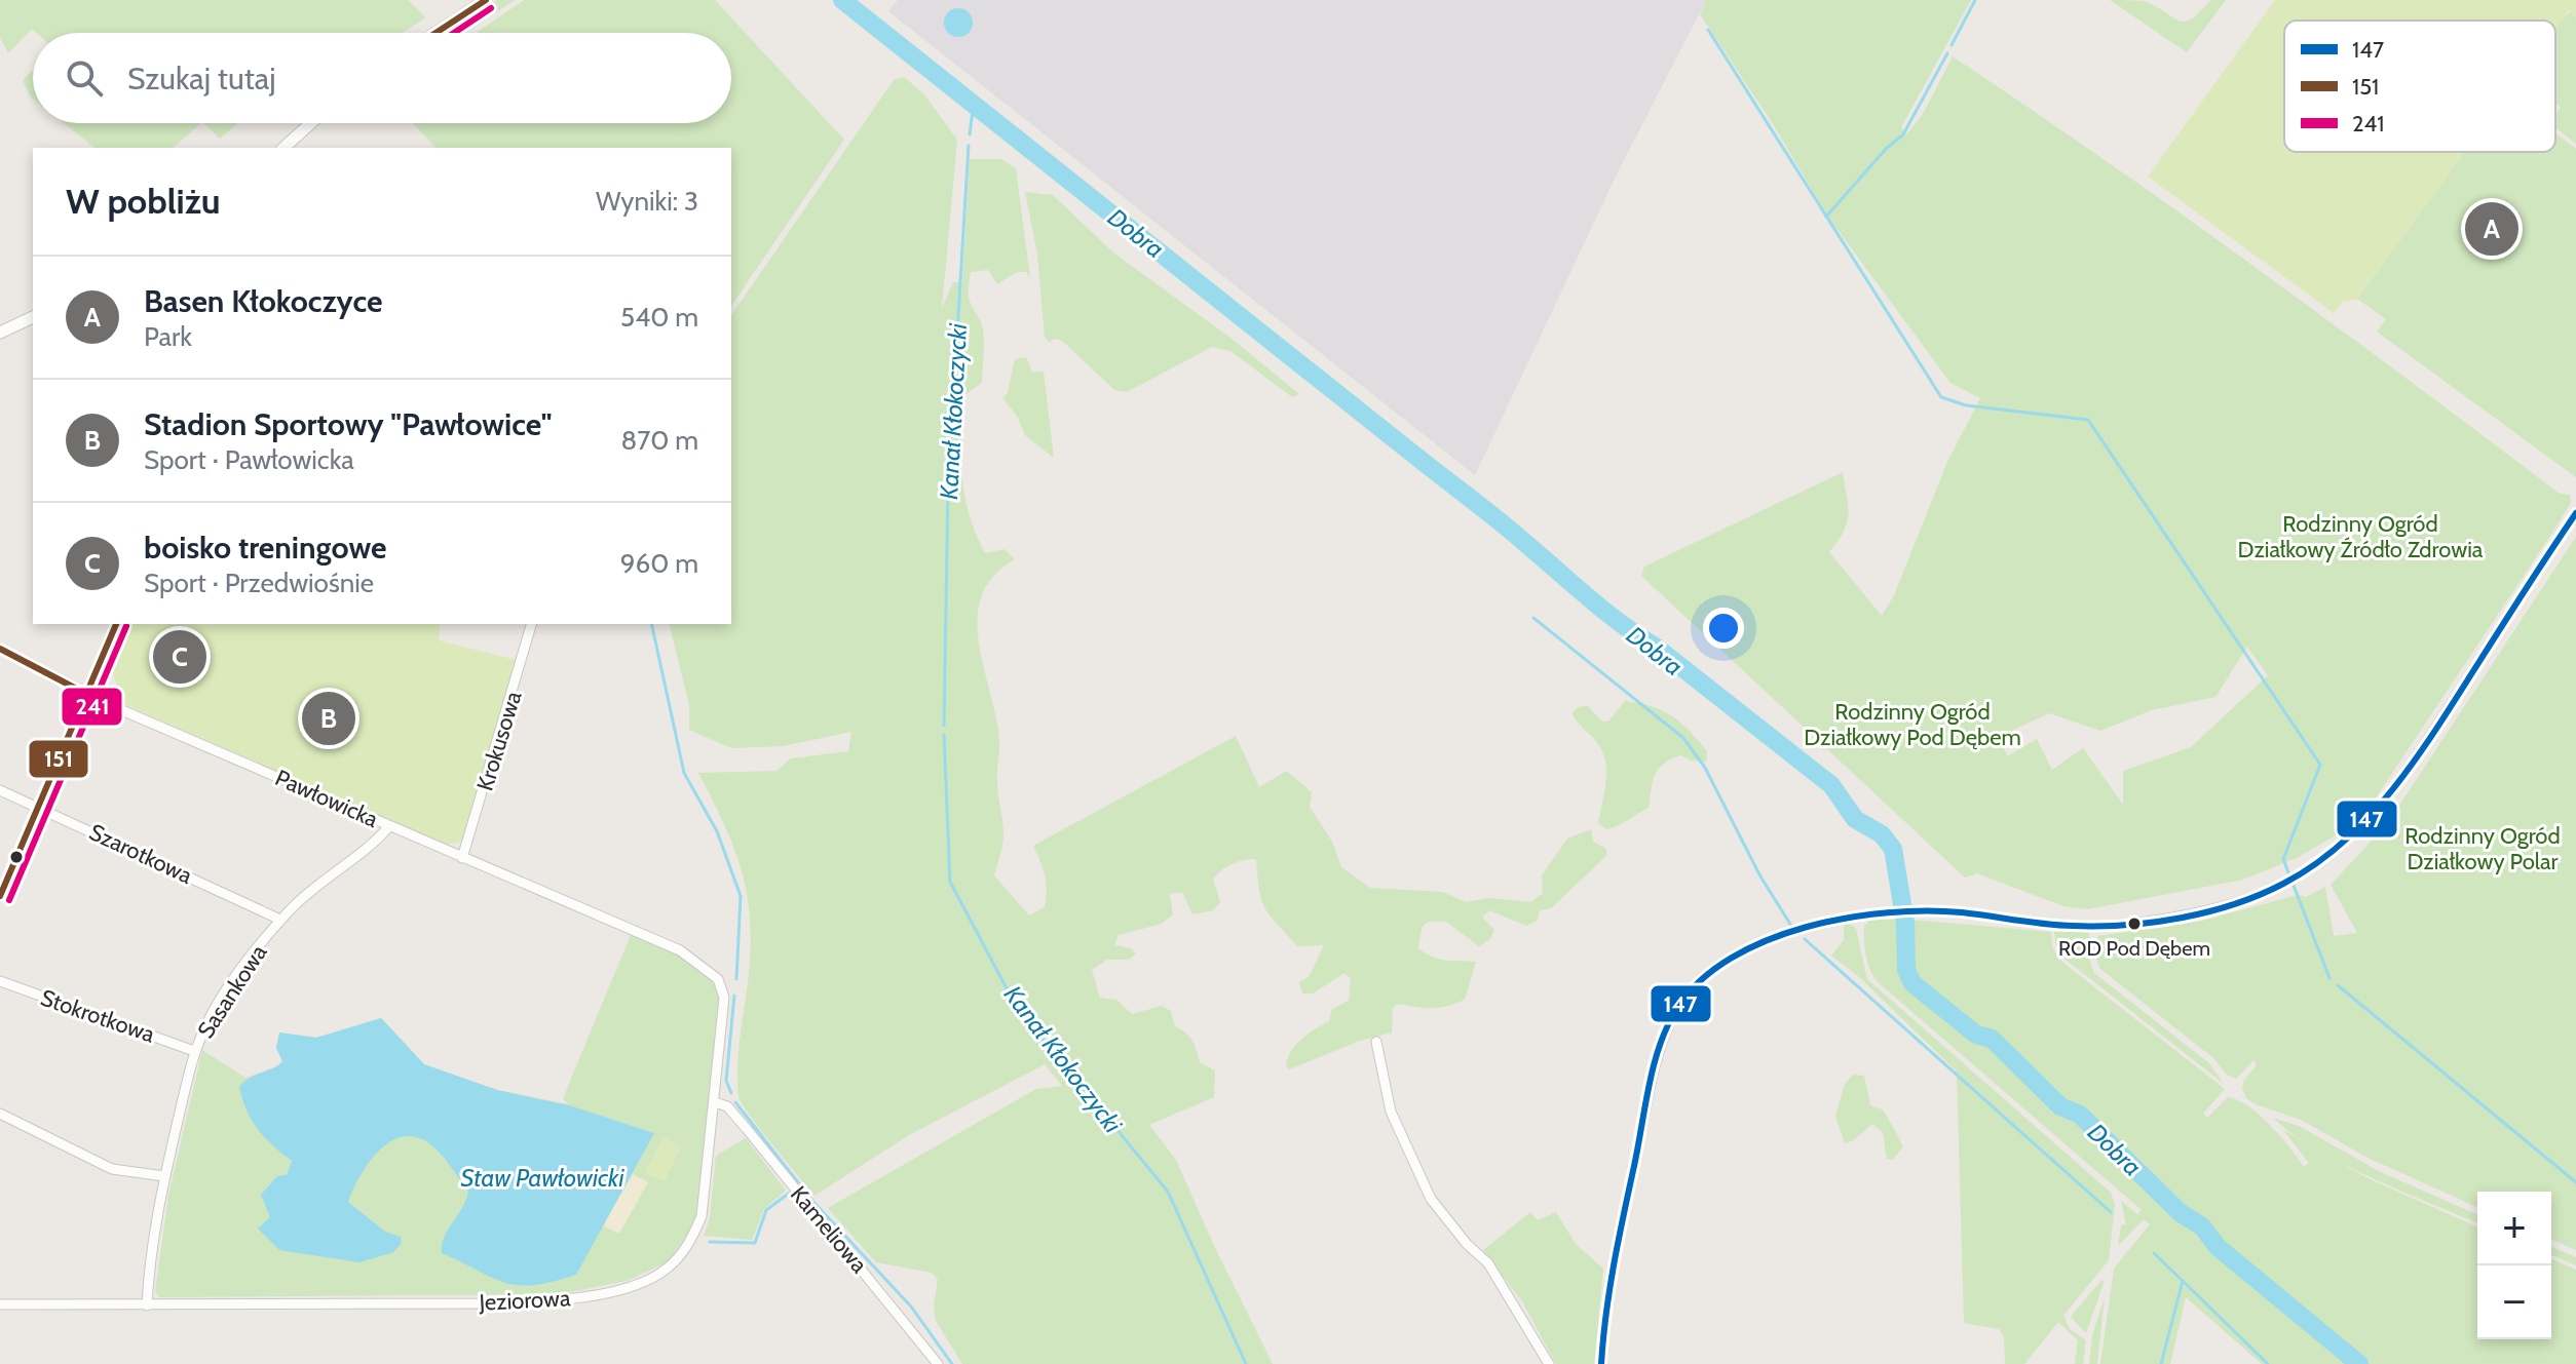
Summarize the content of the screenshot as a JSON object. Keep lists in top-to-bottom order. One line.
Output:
{"streets":{"street":["Krokusowa","Pawłowicka","Szarotkowa","Sasankowa","Stokrotkowa","Kameliowa","Jeziorowa"]},"crossings":[["Krokusowa","Pawłowicka"],["Pawłowicka","Sasankowa"],["Pawłowicka","Jeziorowa"],["Szarotkowa","Sasankowa"],["Sasankowa","Stokrotkowa"],["Sasankowa","Jeziorowa"],["Kameliowa","Jeziorowa"]],"water":["Dobra","Kanał Kłokoczycki","Staw Pawłowicki"],"parks":["Rodzinny Ogród Działkowy Źródło Zdrowia","Rodzinny Ogród Działkowy Pod Dębem","Rodzinny Ogród Działkowy Polar"],"places":["ROD Pod Dębem"],"lines":["transit line 151","transit line 241","transit line 147"],"legend":["147","151","241"],"page":{"search":"Szukaj tutaj","heading":["W pobliżu","Wyniki: 3"],"pins":["A","C","B"],"list":[{"mark":"A","name":"Basen Kłokoczyce","note":"Park","value":"540 m"},{"mark":"B","name":"Stadion Sportowy \"Pawłowice\"","note":"Sport · Pawłowicka","value":"870 m"},{"mark":"C","name":"boisko treningowe","note":"Sport · Przedwiośnie","value":"960 m"}],"map_buttons":["+","−"]}}
